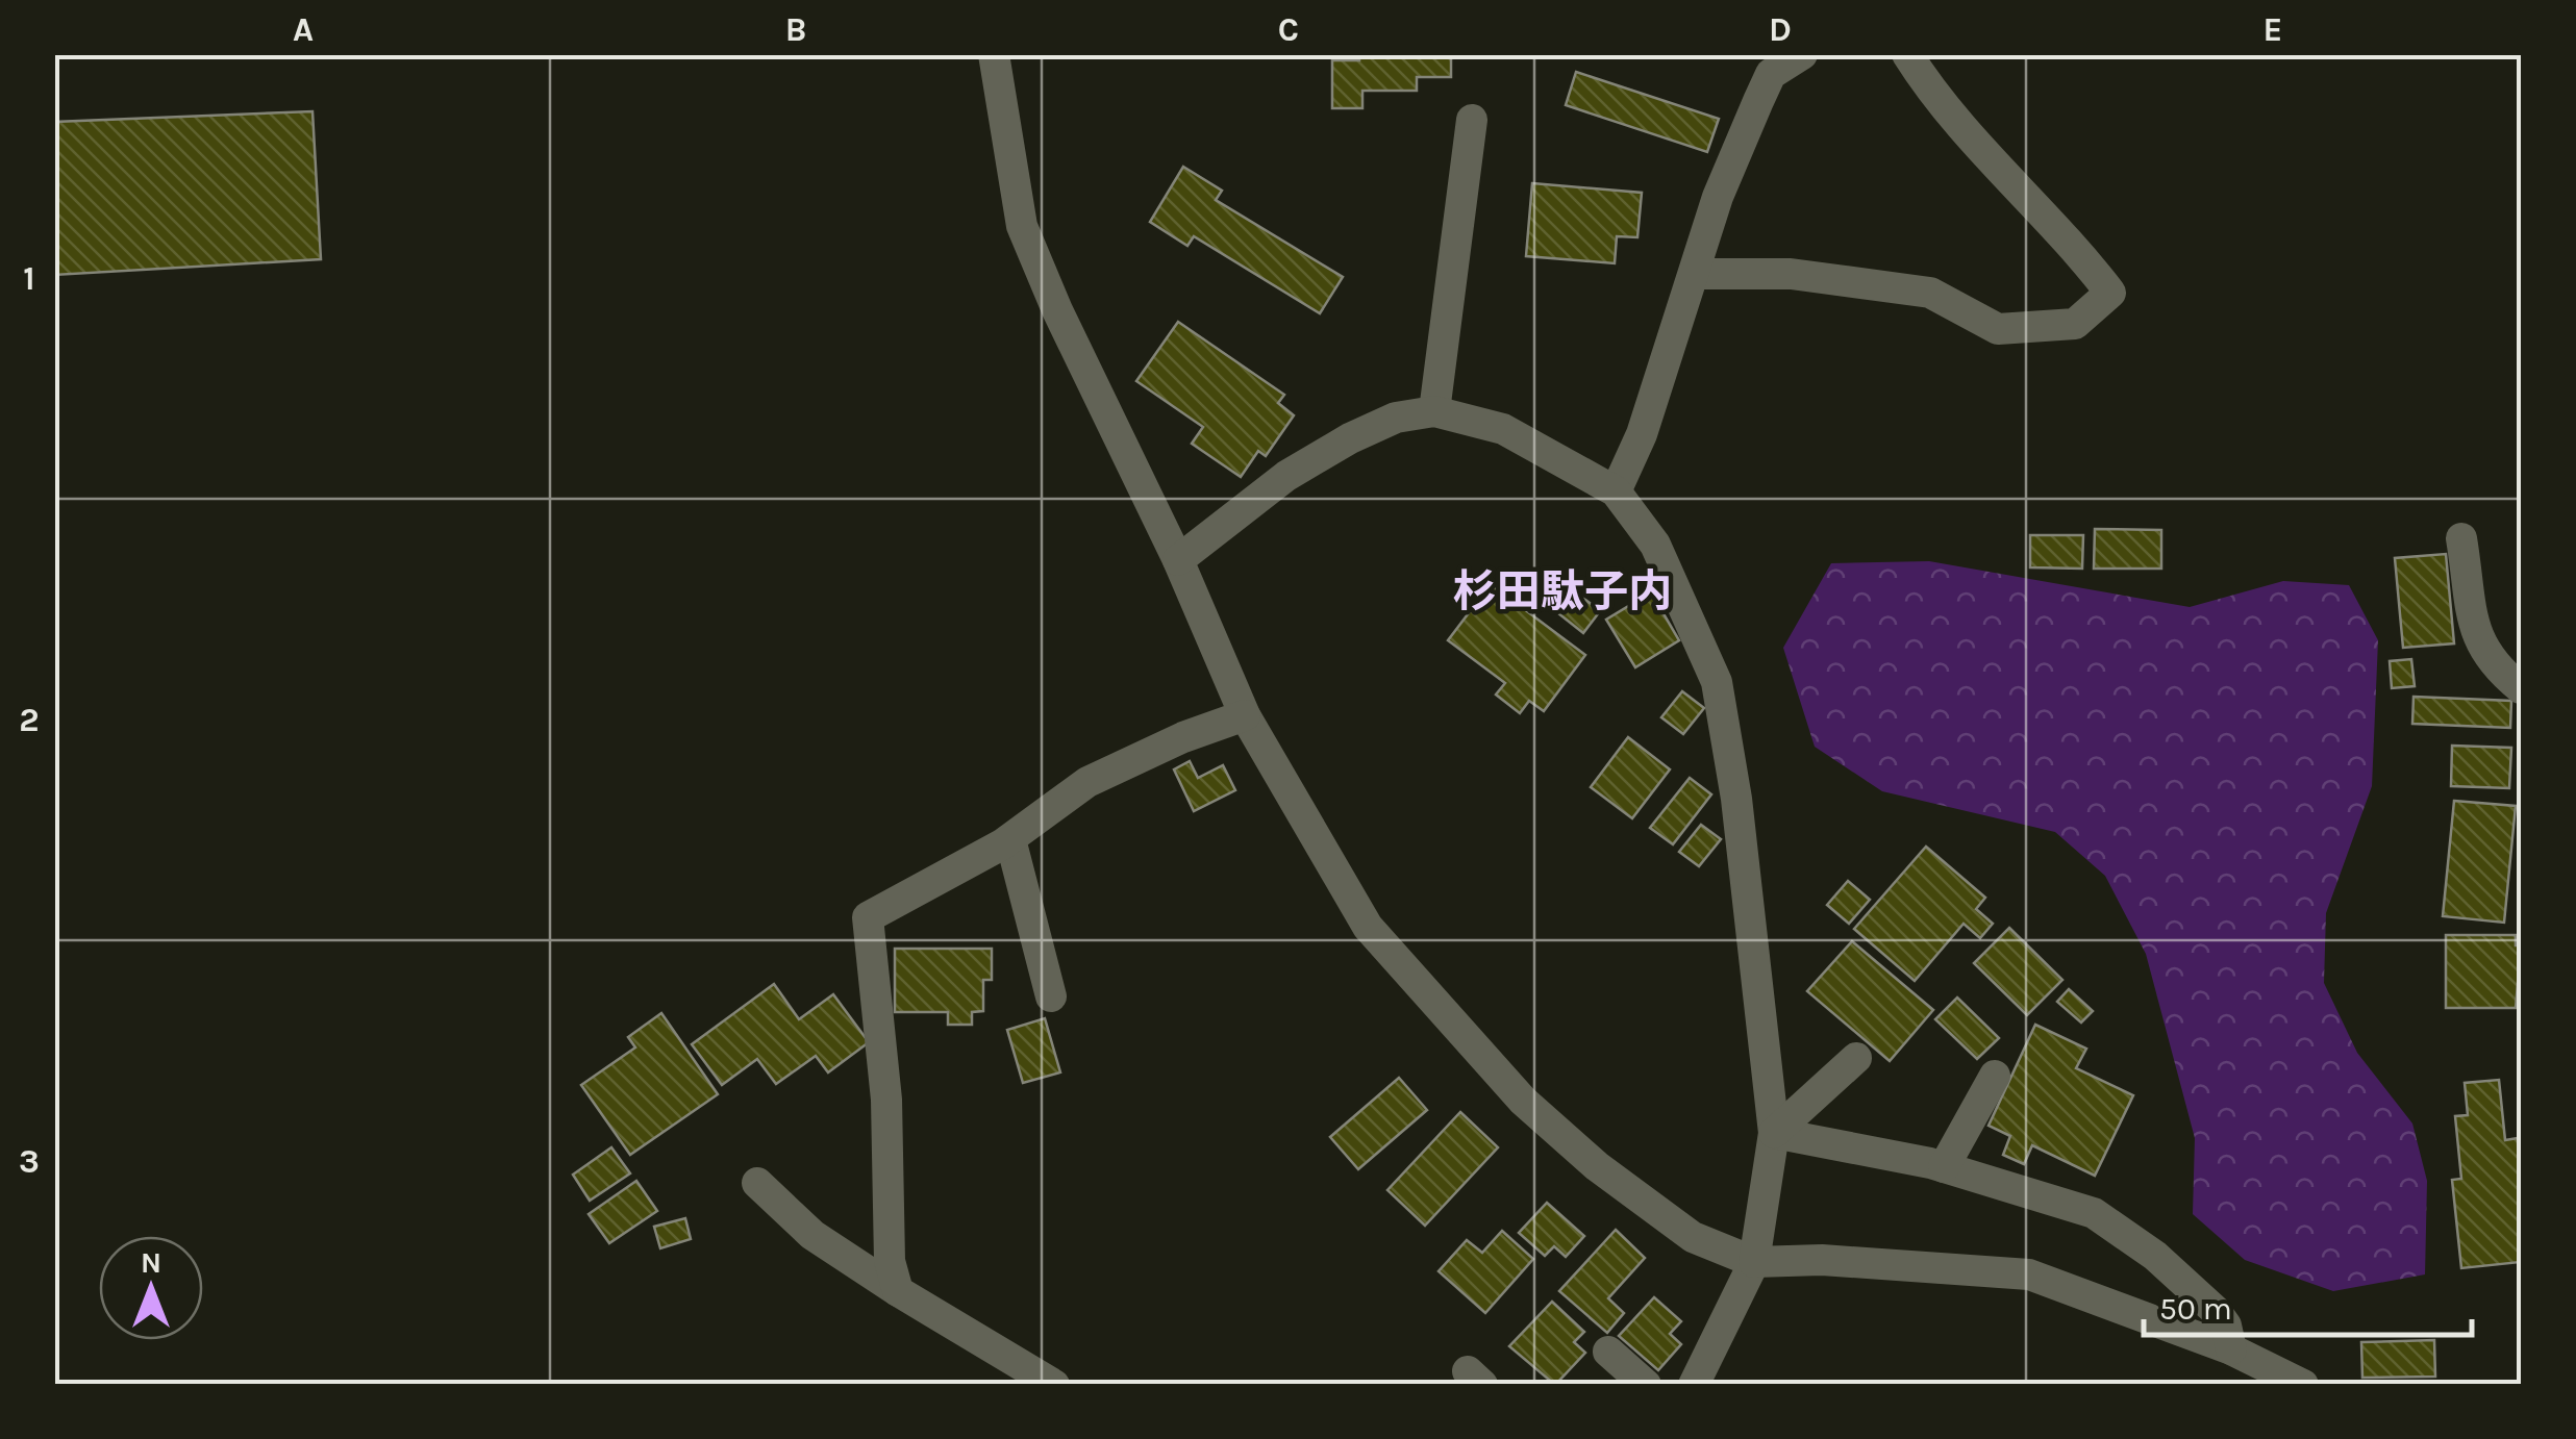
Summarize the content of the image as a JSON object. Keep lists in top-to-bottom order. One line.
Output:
{"districts":["杉田駄子内"],"scale_bar":"50 m","north":"top","grid":{"columns":["A","B","C","D","E"],"rows":["1","2","3"]}}
